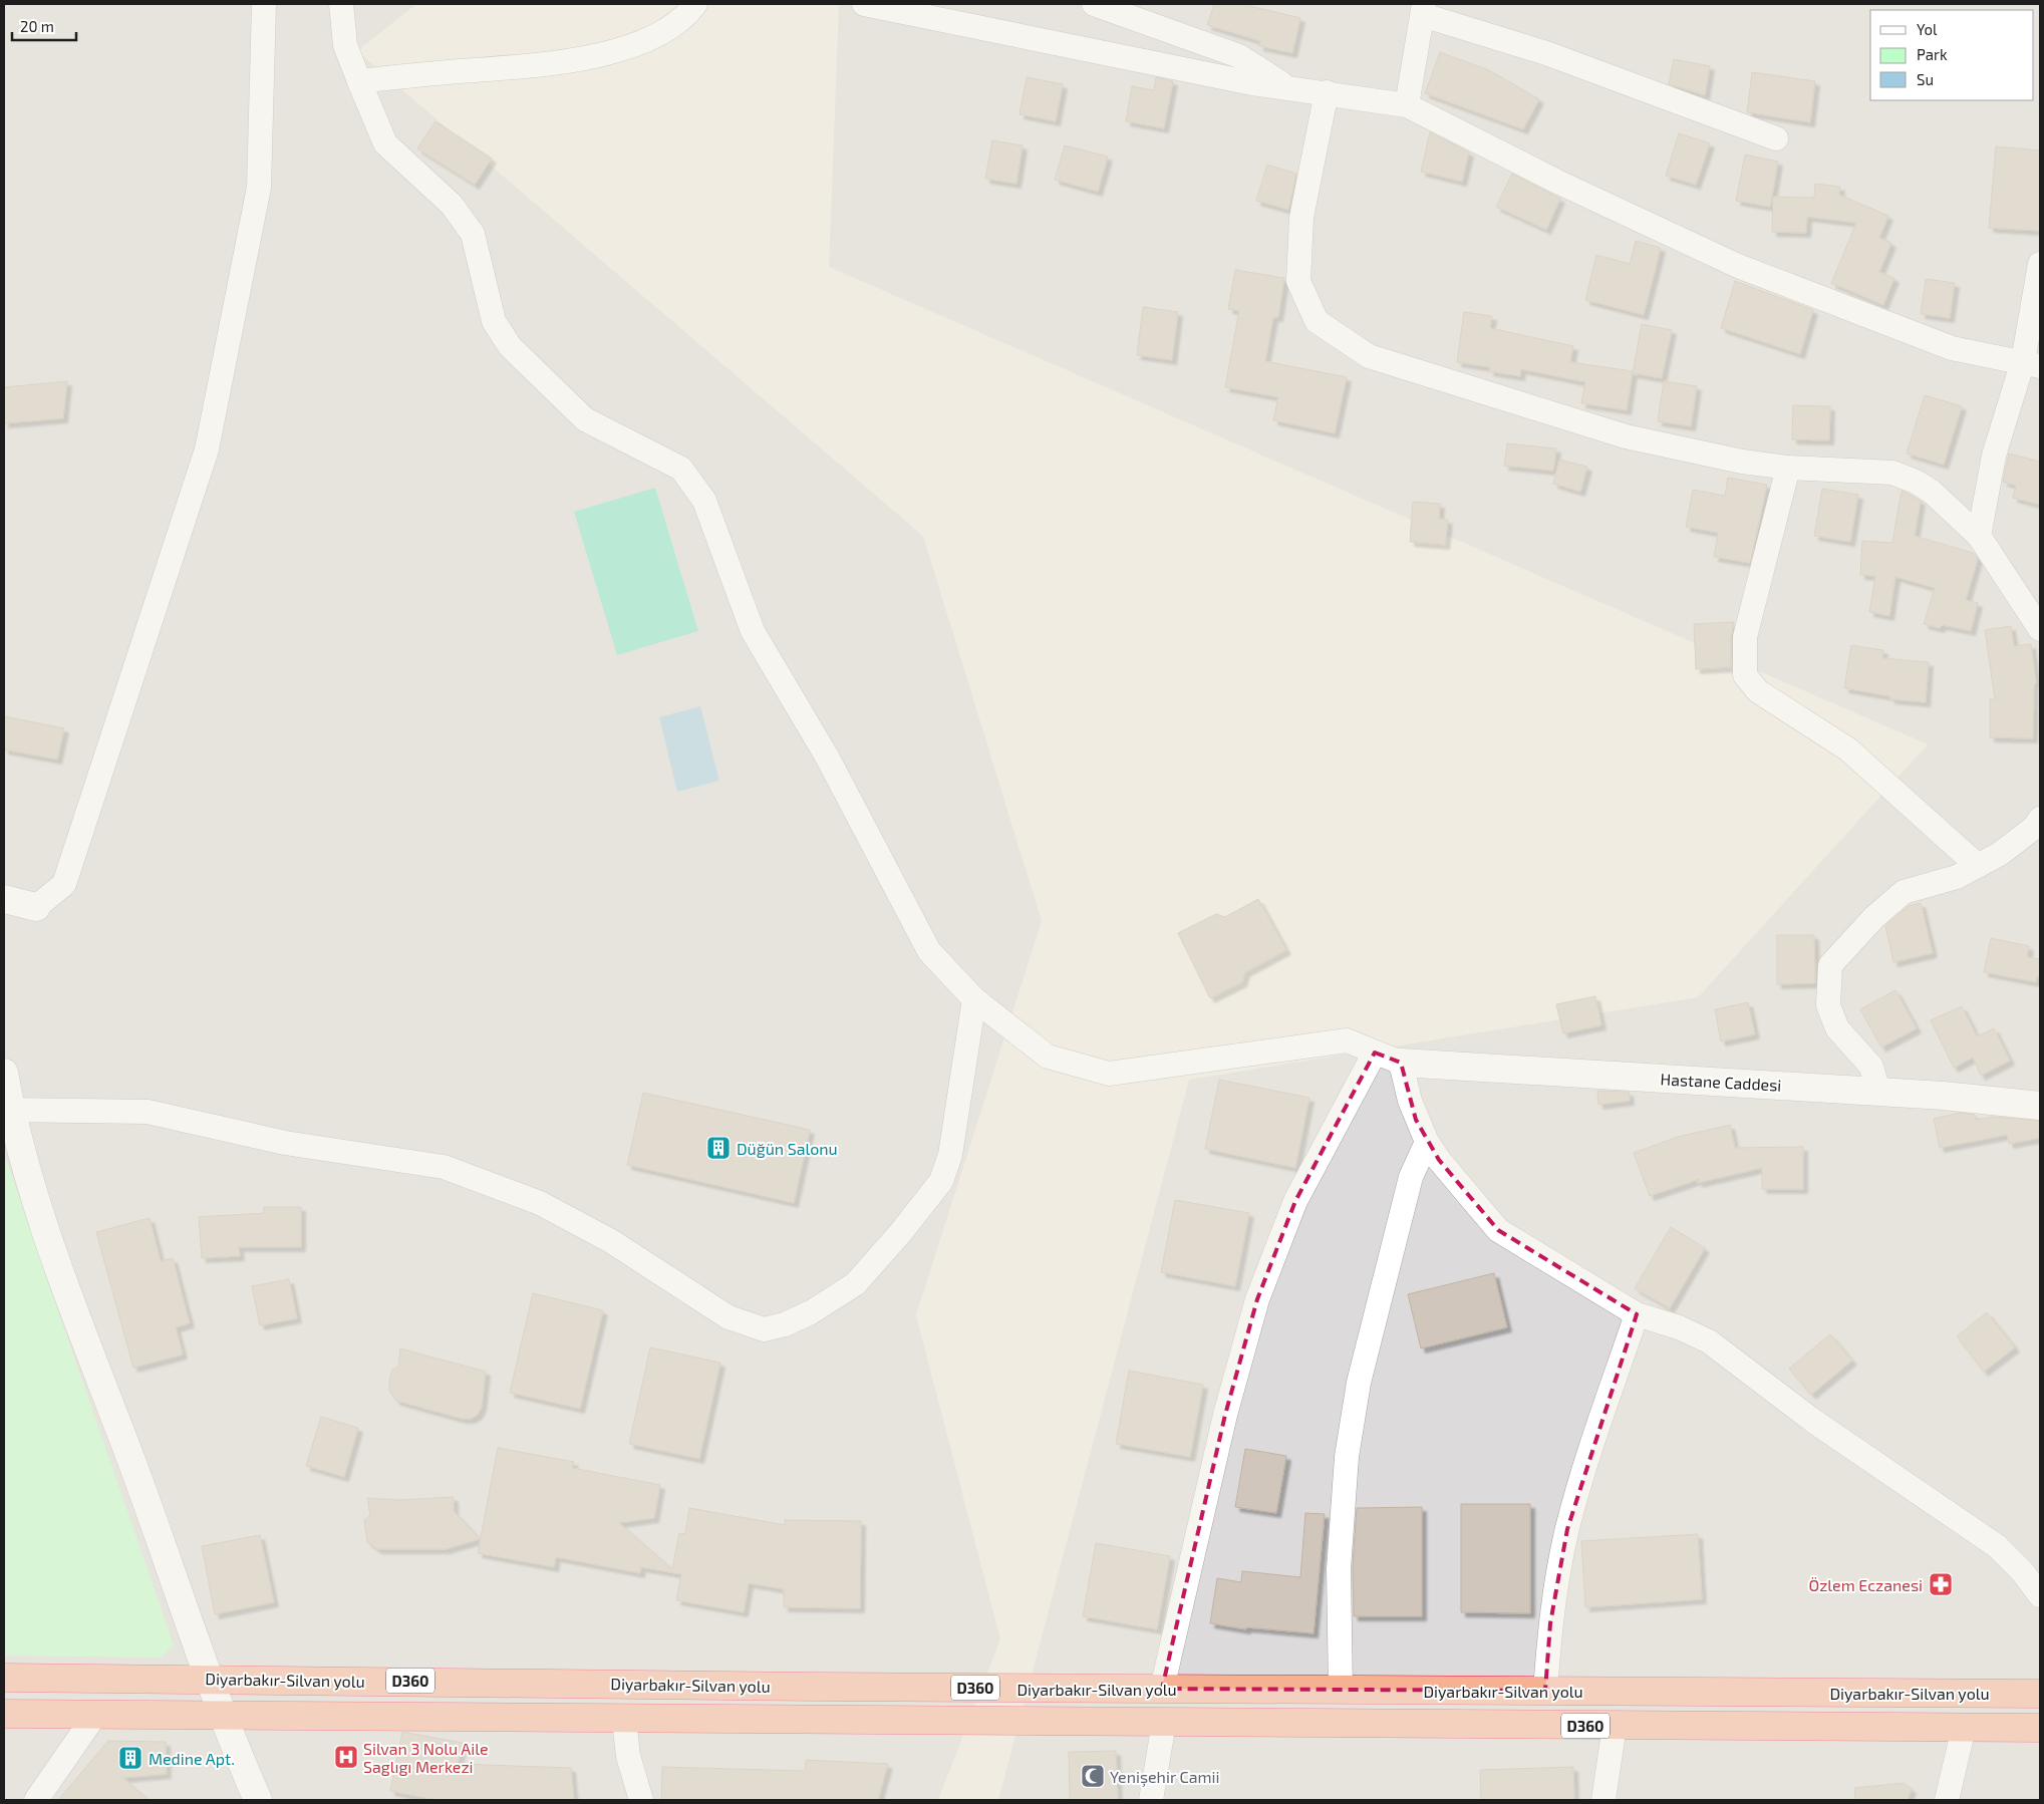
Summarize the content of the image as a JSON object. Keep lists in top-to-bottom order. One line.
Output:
{"streets":{"highway":["Diyarbakır-Silvan yolu","D360"],"street":["Hastane Caddesi"]},"places":{"building":["Düğün Salonu","Medine Apt."],"pharmacy":["Özlem Eczanesi"],"hospital":["Silvan 3 Nolu Aile Saglıgı Merkezi"],"mosque":["Yenişehir Camii"]},"legend":["Yol","Park","Su"],"scale_bar":"20 m"}
